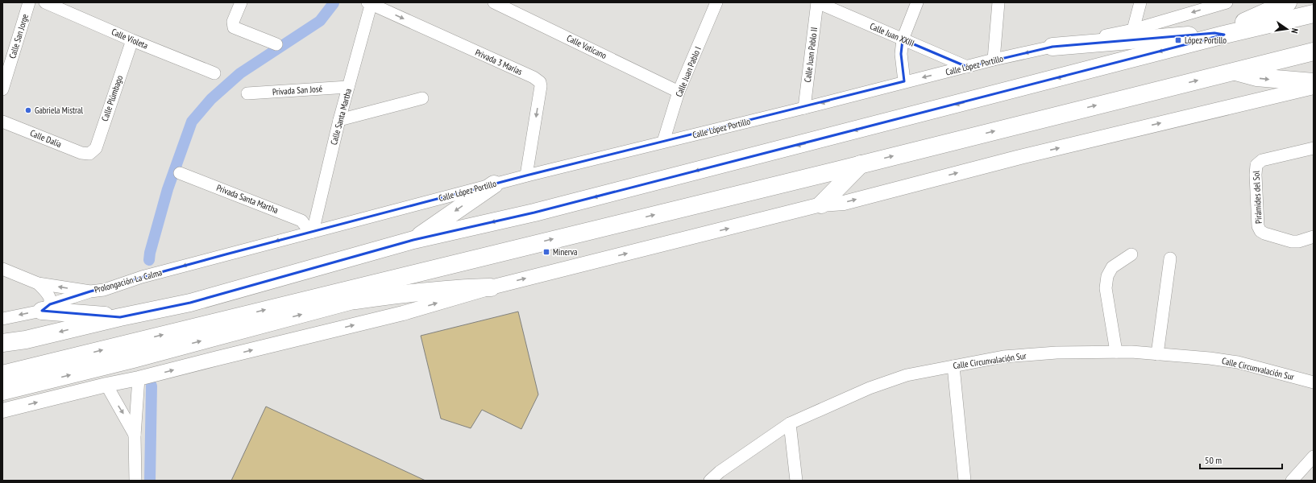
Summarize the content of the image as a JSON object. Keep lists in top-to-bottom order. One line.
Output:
{"streets":{"street":["Calle Juan XXIII","Calle San Jorge","Calle Violeta","Calle Vaticano","Calle Juan Pablo II","Privada 3 Marías","Calle López Portillo","Calle Juan Pablo I","Privada San José","Calle Plúmbago","Calle Santa Martha","Calle Dalia","Pirámides del Sol","Privada Santa Martha","Prolongación La Calma","Calle Circunvalación Sur"]},"crossings":[["Calle Juan XXIII","Calle Juan Pablo II"],["Calle Juan XXIII","Calle López Portillo"],["Calle Violeta","Calle Plúmbago"],["Calle Vaticano","Calle Juan Pablo I"],["Calle Juan Pablo II","Calle López Portillo"],["Privada 3 Marías","Calle López Portillo"],["Privada 3 Marías","Calle Santa Martha"],["Calle López Portillo","Calle Juan Pablo I"],["Calle López Portillo","Calle Santa Martha"],["Calle López Portillo","Privada Santa Martha"],["Calle López Portillo","Prolongación La Calma"],["Privada San José","Calle Santa Martha"],["Calle Plúmbago","Calle Dalia"],["Calle Santa Martha","Privada Santa Martha"]],"one_way":["Privada 3 Marías"],"places":{"transit":["López Portillo","Minerva"],"other":["Gabriela Mistral"]},"scale_bar":"50 m","north":"right"}
